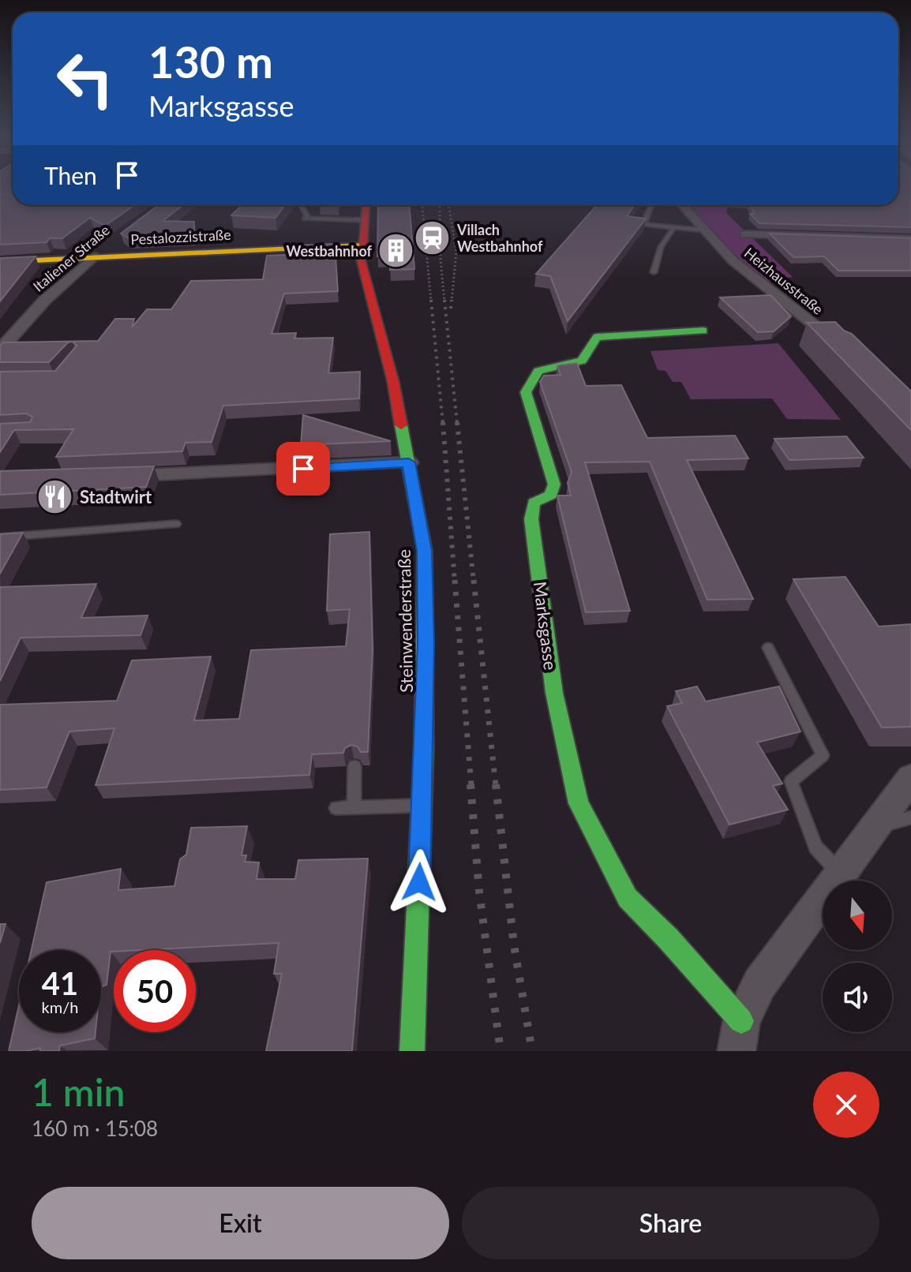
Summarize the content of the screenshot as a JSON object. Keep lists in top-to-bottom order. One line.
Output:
{"streets":{"main road":["Pestalozzistraße","Italiener Straße","Steinwenderstraße","Marksgasse"],"street":["Heizhausstraße"]},"crossings":[["Pestalozzistraße","Italiener Straße"],["Pestalozzistraße","Steinwenderstraße"]],"places":{"station":["Villach Westbahnhof"],"building":["Westbahnhof"],"restaurant":["Stadtwirt"]},"north":"bottom","page":{"turn":["130 m","Marksgasse"],"then":"Then","speed":"41 km/h","limit":"50","heading":["1 min","160 m · 15:08"],"buttons":["Exit","Share"]}}
